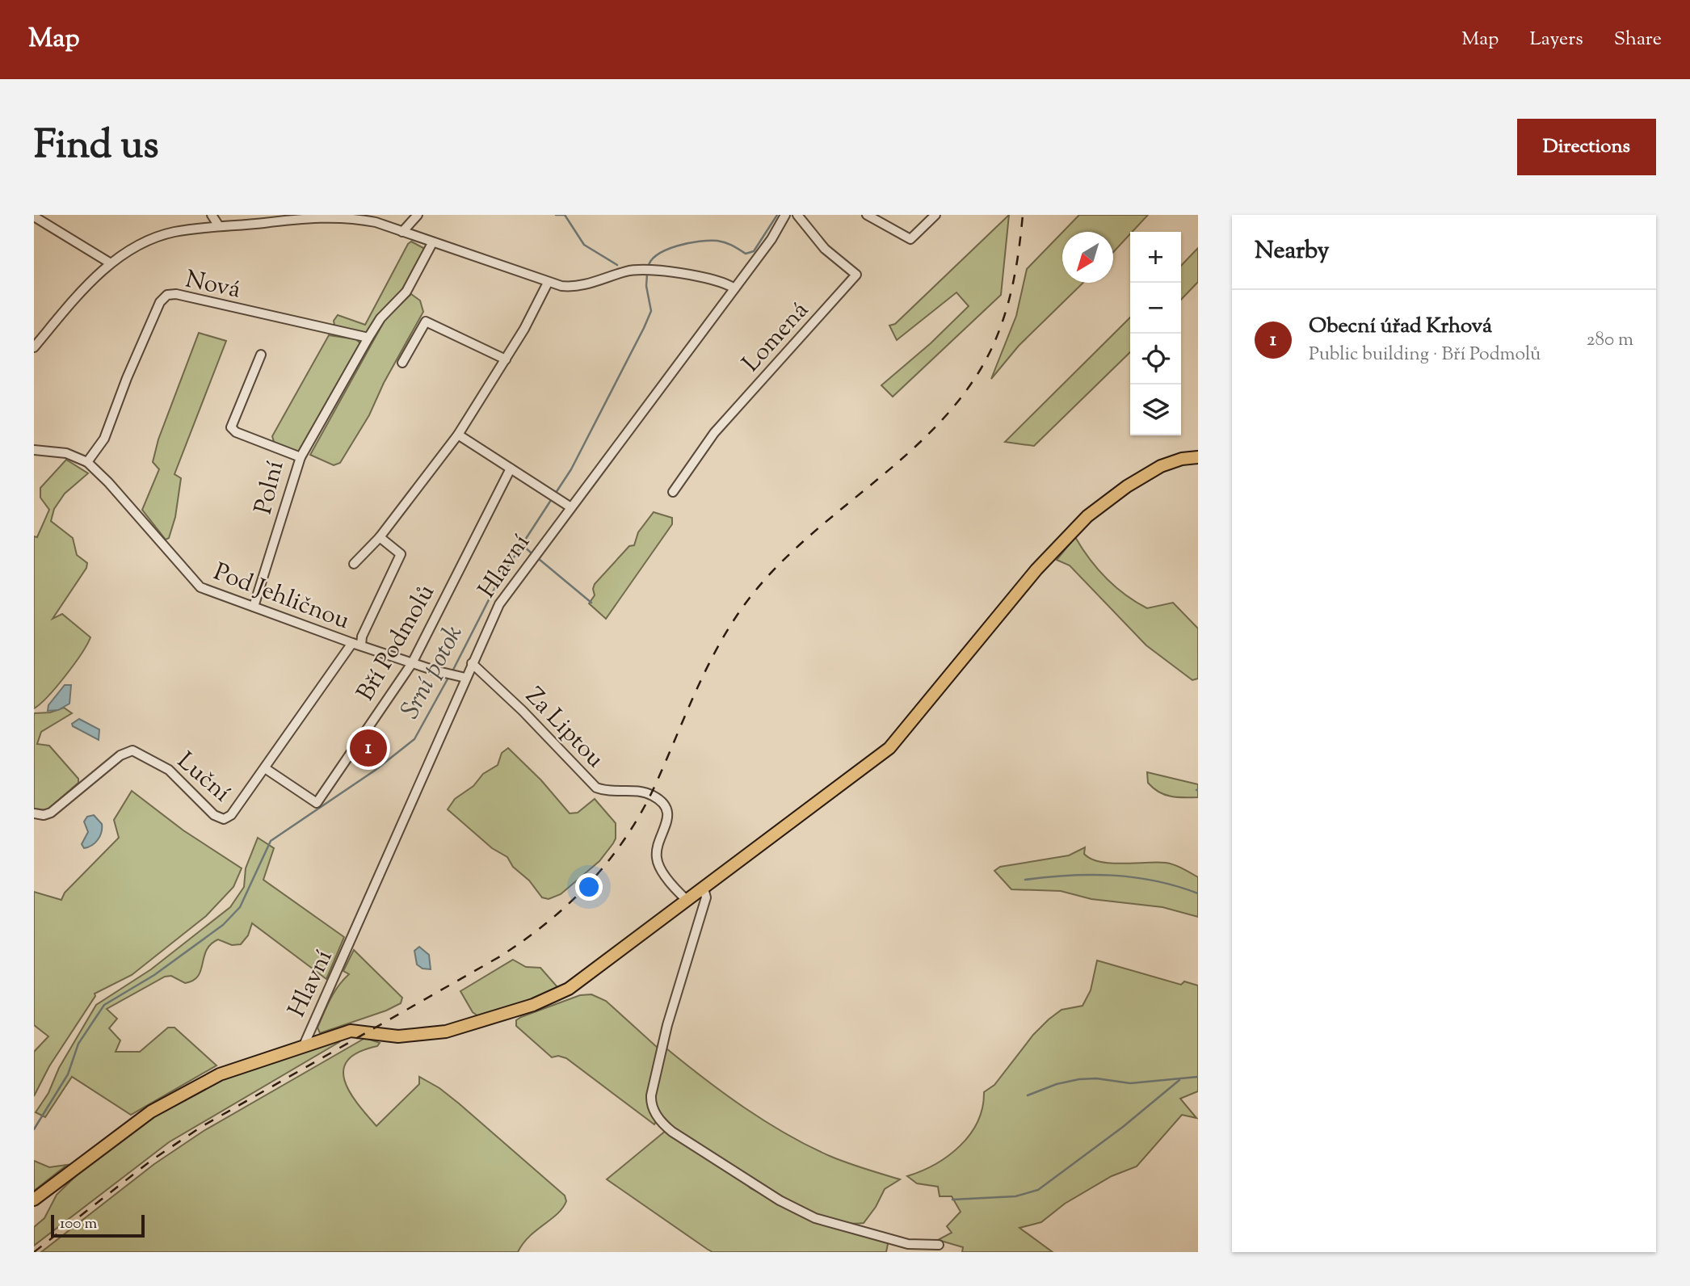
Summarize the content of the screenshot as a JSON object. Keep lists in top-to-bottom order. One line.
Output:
{"streets":{"street":["Nová","Lomená","Polní","Hlavní","Pod Jehličnou","Bří Podmolů","Za Liptou","Luční"]},"crossings":[["Nová","Pod Jehličnou"],["Polní","Pod Jehličnou"],["Hlavní","Pod Jehličnou"],["Hlavní","Za Liptou"],["Pod Jehličnou","Bří Podmolů"],["Pod Jehličnou","Luční"],["Bří Podmolů","Luční"]],"water":["Srní potok"],"scale_bar":"100 m","north":"bottom left","page":{"header":"Map","nav":["Map","Layers","Share"],"title":"Find us","buttons":"Directions","heading":"Nearby","map_buttons":["+","−"],"list":[{"mark":"1","name":"Obecní úřad Krhová","note":"Public building · Bří Podmolů","value":"280 m"}],"pins":"1","scale":"100 m"}}
